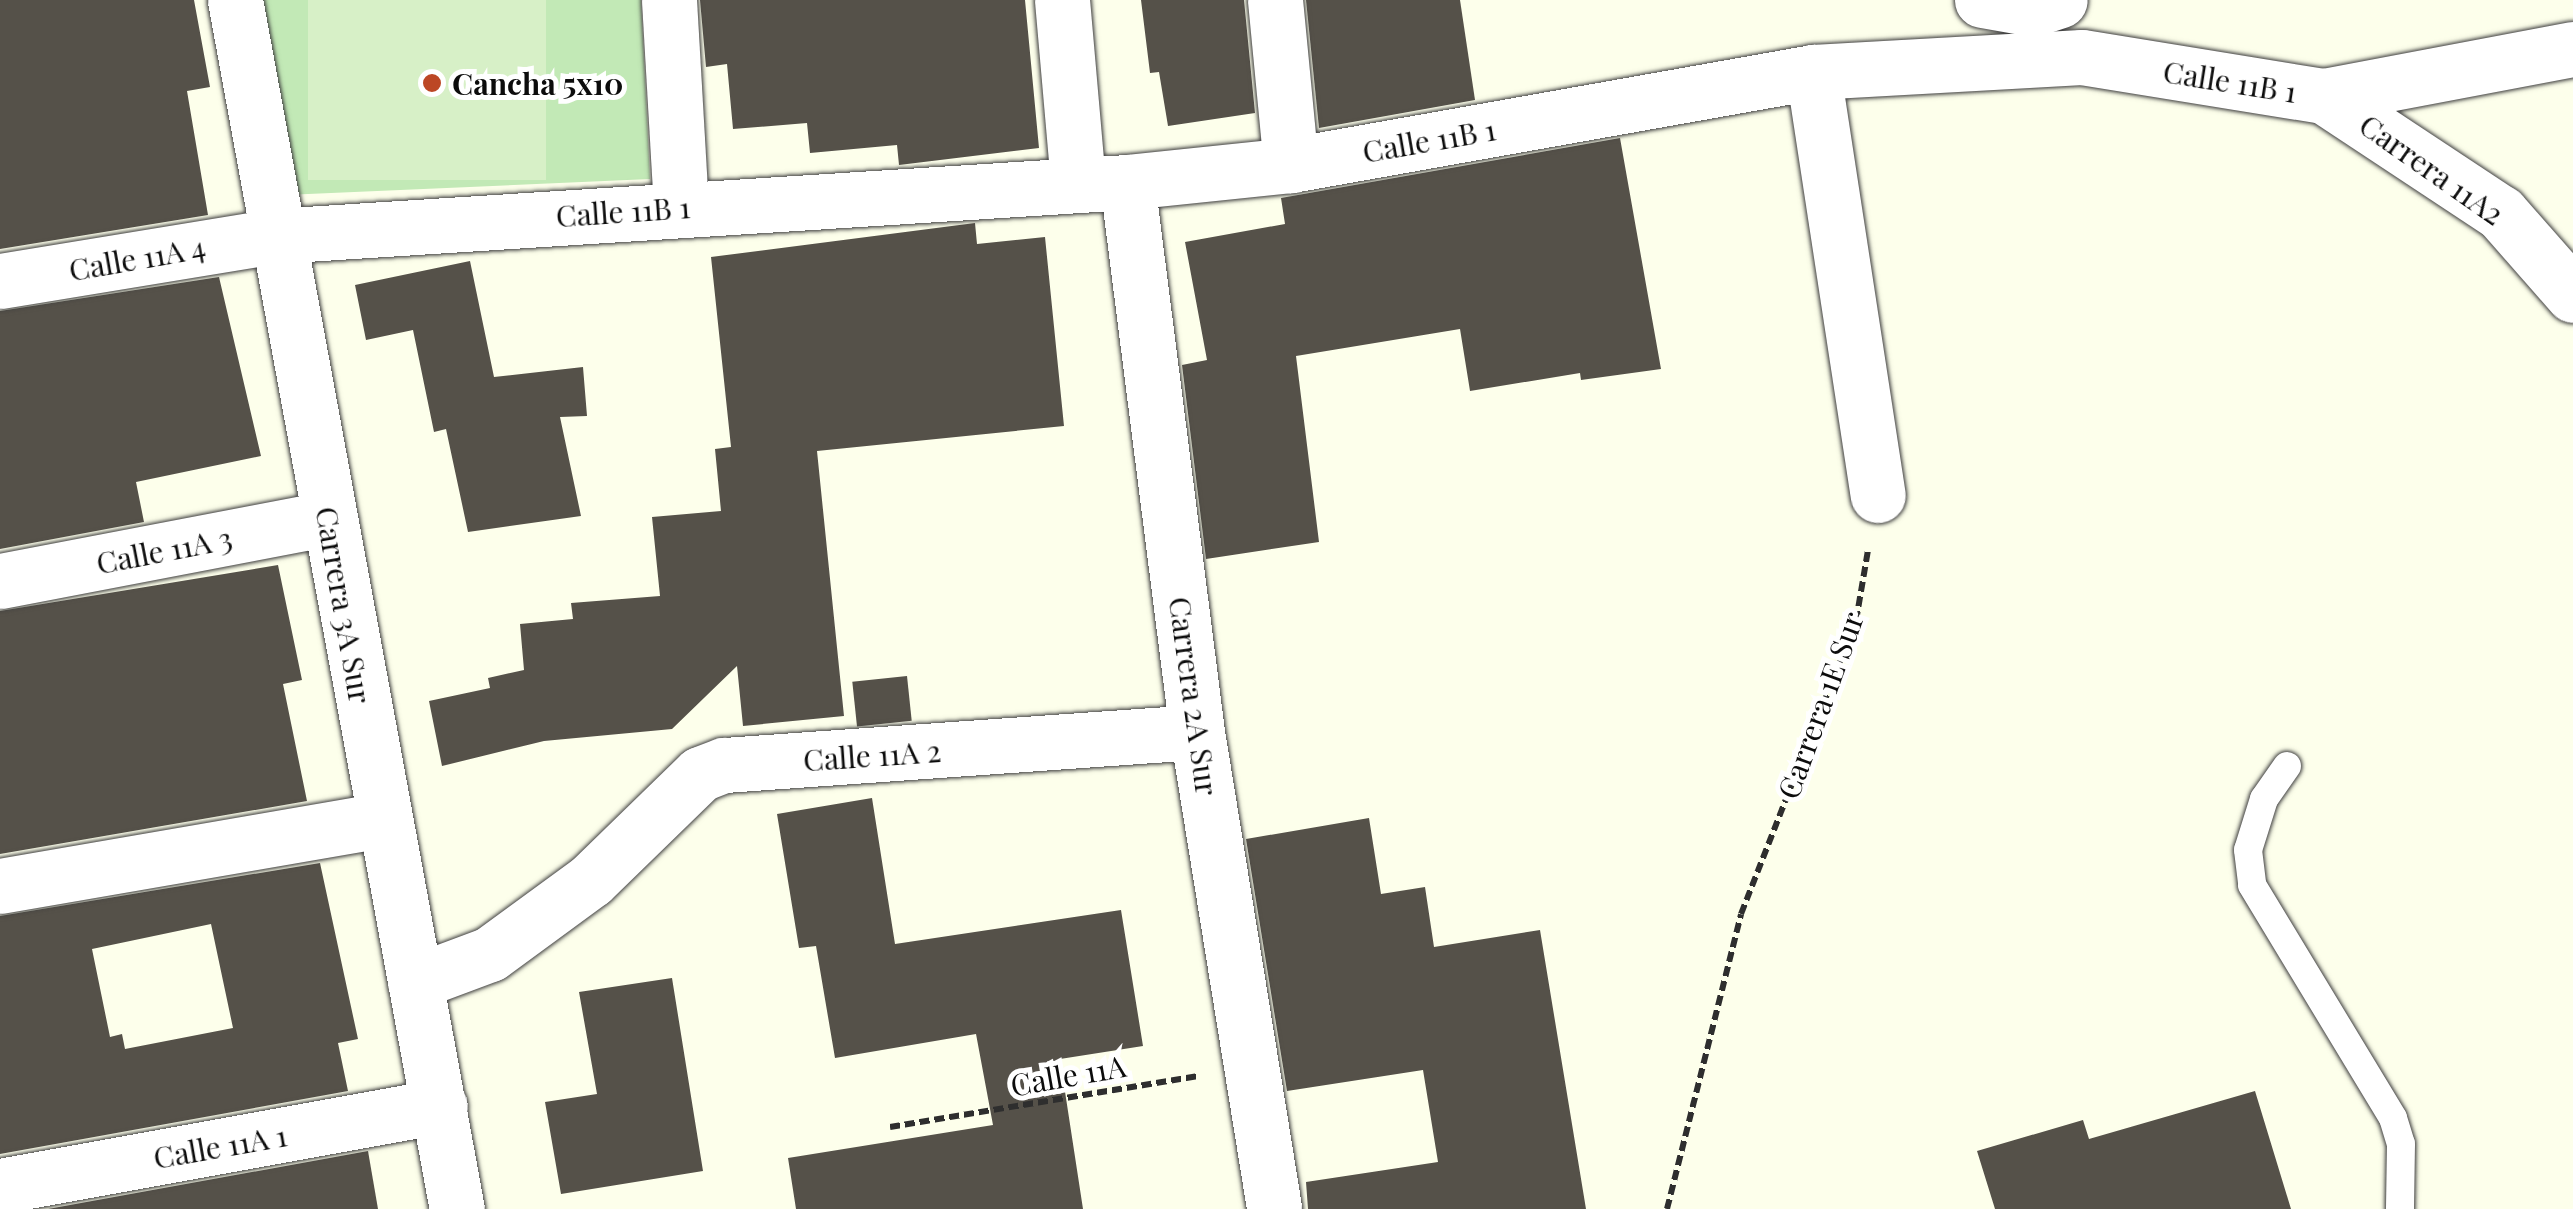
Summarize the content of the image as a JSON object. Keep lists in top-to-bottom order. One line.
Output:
{"streets":{"street":["Calle 11B 1","Carrera 11A2","Calle 11A 4","Calle 11A 3","Carrera 3A Sur","Carrera 2A Sur","Calle 11A 2","Calle 11A 1"],"path":["Carrera 1E Sur","Calle 11A"]},"crossings":[["Calle 11B 1","Carrera 11A2"],["Calle 11B 1","Calle 11A 4"],["Calle 11B 1","Carrera 3A Sur"],["Calle 11B 1","Carrera 2A Sur"],["Calle 11A 4","Carrera 3A Sur"],["Calle 11A 3","Carrera 3A Sur"],["Carrera 3A Sur","Calle 11A 2"],["Carrera 3A Sur","Calle 11A 1"],["Carrera 2A Sur","Calle 11A 2"],["Carrera 2A Sur","Calle 11A"]],"places":["Cancha 5x10"]}
